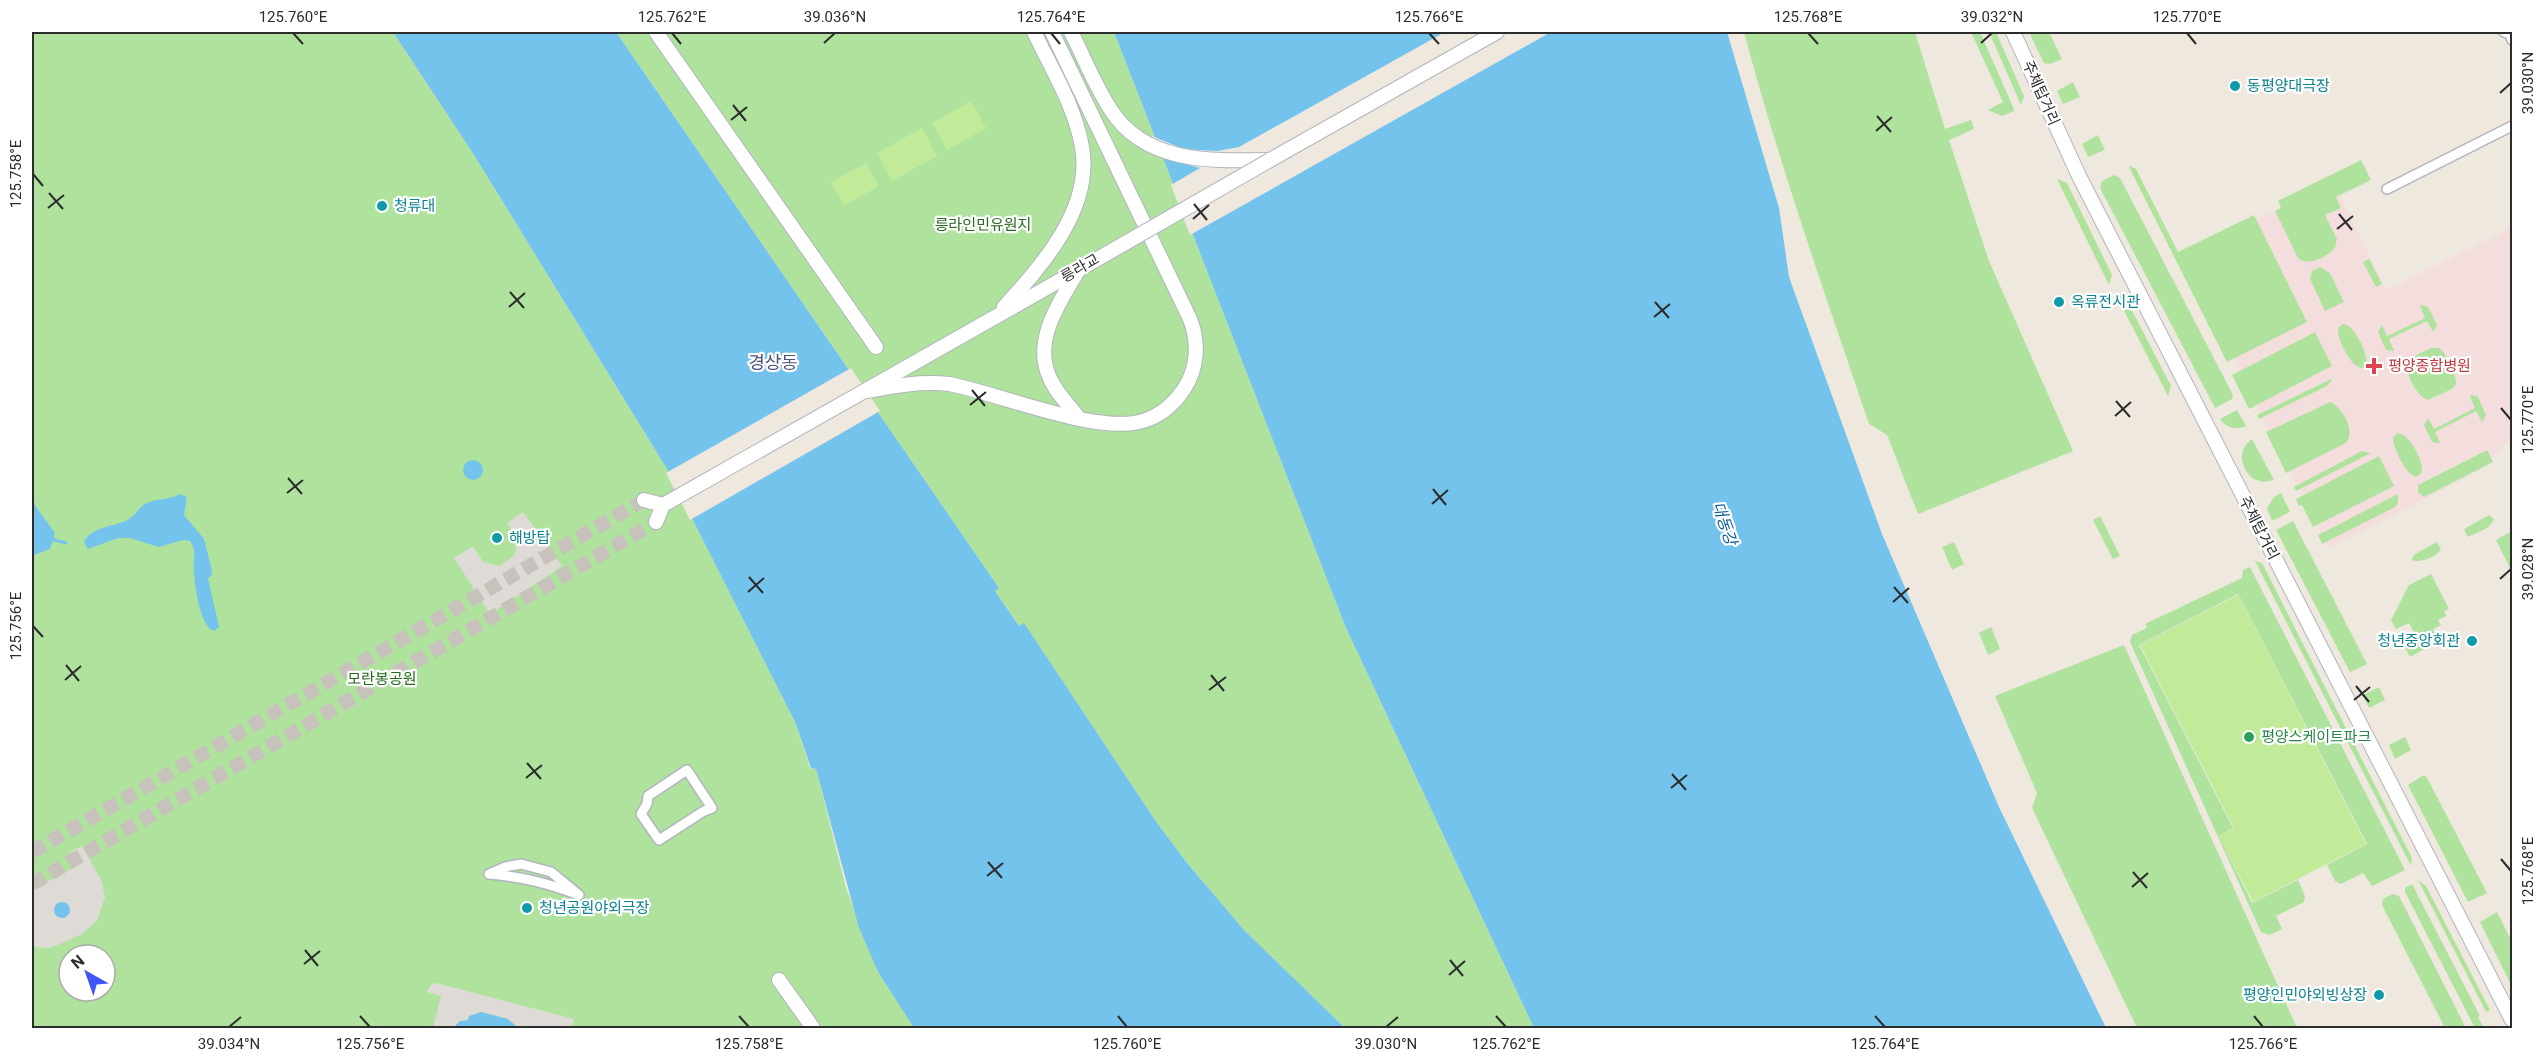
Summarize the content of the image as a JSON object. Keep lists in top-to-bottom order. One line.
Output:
{"streets":{"main road":["주체탑거리","릉라교"]},"districts":["경상동"],"water":["대동강"],"parks":["릉라인민유원지","모란봉공원"],"places":{"other":["동평양대극장","청류대","옥류전시관","해방탑","청년중앙회관","평양스케이트파크","청년공원야외극장","평양인민야외빙상장"],"health":["평양종합병원"]},"north":"top left","coordinates":["125.760°E","125.762°E","39.036°N","125.764°E","125.766°E","125.768°E","39.032°N","125.770°E","39.030°N","125.758°E","39.028°N","125.756°E","39.034°N"]}
